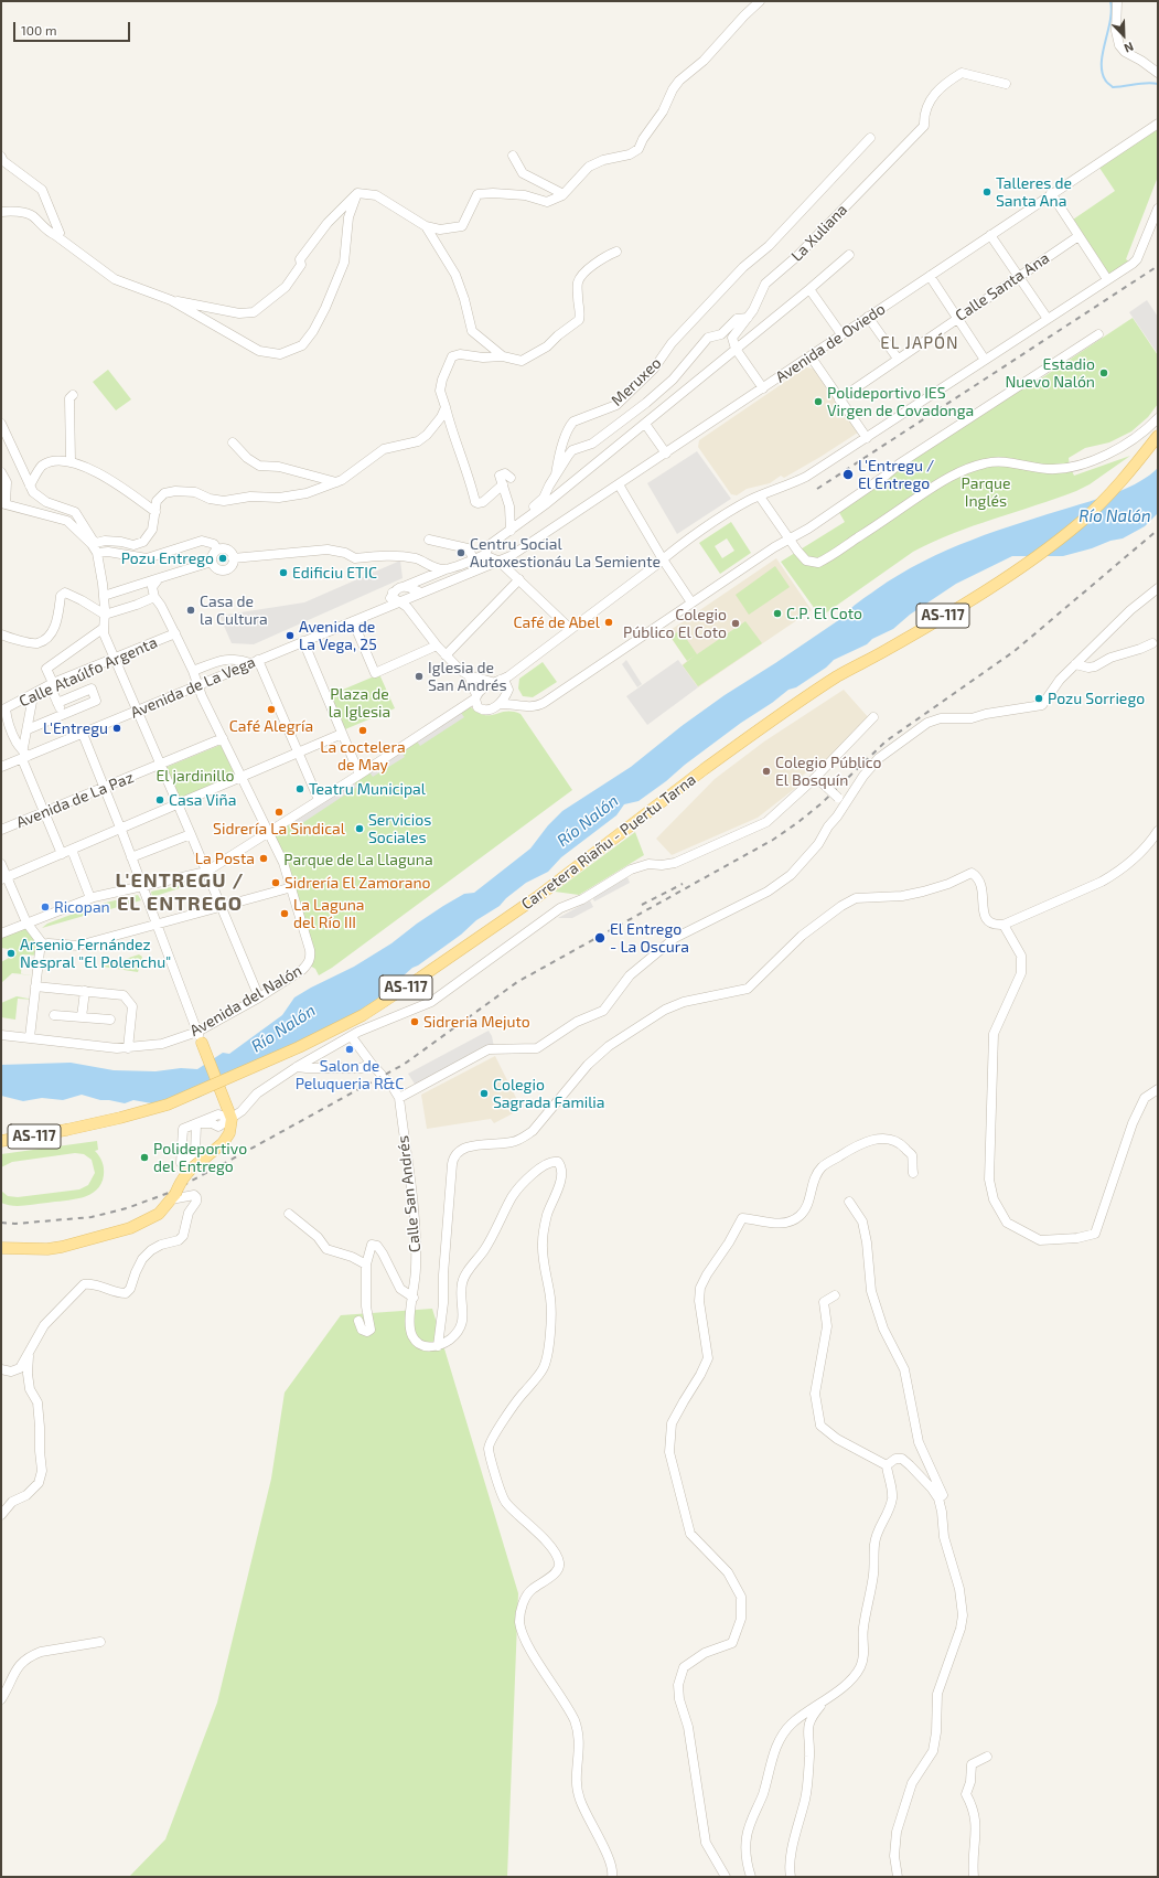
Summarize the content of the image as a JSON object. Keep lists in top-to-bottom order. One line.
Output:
{"streets":{"main road":["AS-117","Carretera Riañu - Puertu Tarna"],"street":["La Xuliana","Calle Santa Ana","Avenida de Oviedo","Meruxeo","Calle Ataúlfo Argenta","Avenida de La Vega","Avenida de La Paz","Avenida del Nalón","Calle San Andrés"]},"crossings":[["La Xuliana","Meruxeo"],["Avenida de Oviedo","Avenida de La Vega"]],"districts":["EL JAPÓN","L'ENTREGU / EL ENTREGO"],"water":["Río Nalón"],"parks":["Parque Inglés","Plaza de la Iglesia","El jardinillo","Parque de La Llaguna"],"places":["Talleres de Santa Ana","Estadio Nuevo Nalón","Polideportivo IES Virgen de Covadonga","L'Entregu / El Entrego","Centru Social Autoxestionáu La Semiente","Pozu Entrego","Edificiu ETIC","Casa de la Cultura","C.P. El Coto","Café de Abel","Colegio Público El Coto","Avenida de La Vega, 25","Iglesia de San Andrés","Pozu Sorriego","Café Alegría","L'Entregu","La coctelera de May","Colegio Público El Bosquín","Teatru Municipal","Casa Viña","Sidrería La Sindical","Servicios Sociales","La Posta","Sidrería El Zamorano","Ricopan","La Laguna del Río III","El Entrego - La Oscura","Arsenio Fernández Nespral \"El Polenchu\"","Sidreria Mejuto","Salon de Peluqueria R&C","Colegio Sagrada Familia","Polideportivo del Entrego"],"scale_bar":"100 m","north":"bottom right"}
